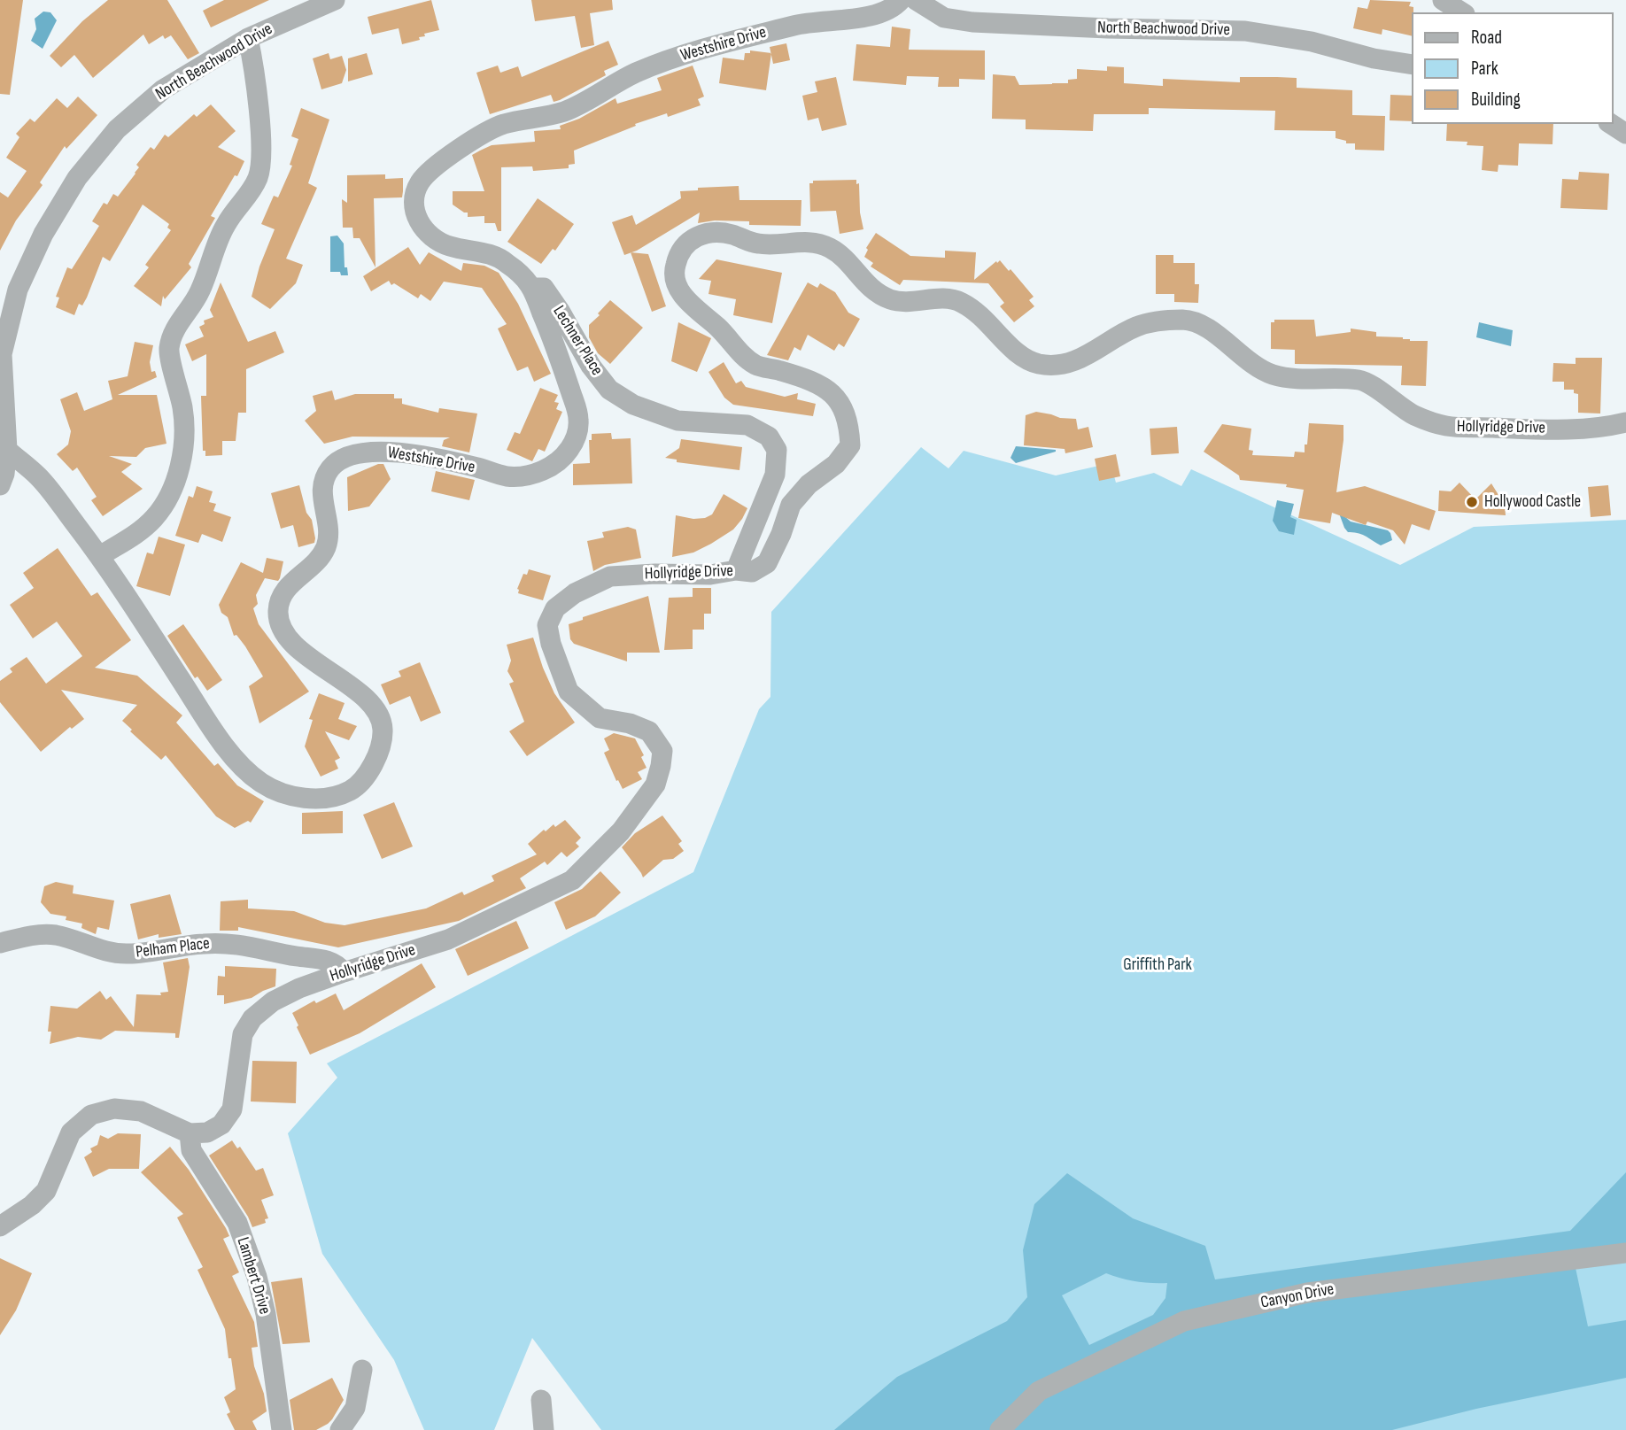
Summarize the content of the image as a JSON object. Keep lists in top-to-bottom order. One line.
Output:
{"streets":{"street":["North Beachwood Drive","Westshire Drive","Lechner Place","Hollyridge Drive","Pelham Place","Lambert Drive","Canyon Drive"]},"crossings":[["North Beachwood Drive","Westshire Drive"],["Westshire Drive","Lechner Place"],["Lechner Place","Hollyridge Drive"],["Hollyridge Drive","Pelham Place"],["Hollyridge Drive","Lambert Drive"]],"parks":["Griffith Park"],"places":["Hollywood Castle"],"legend":["Road","Park","Building"]}
